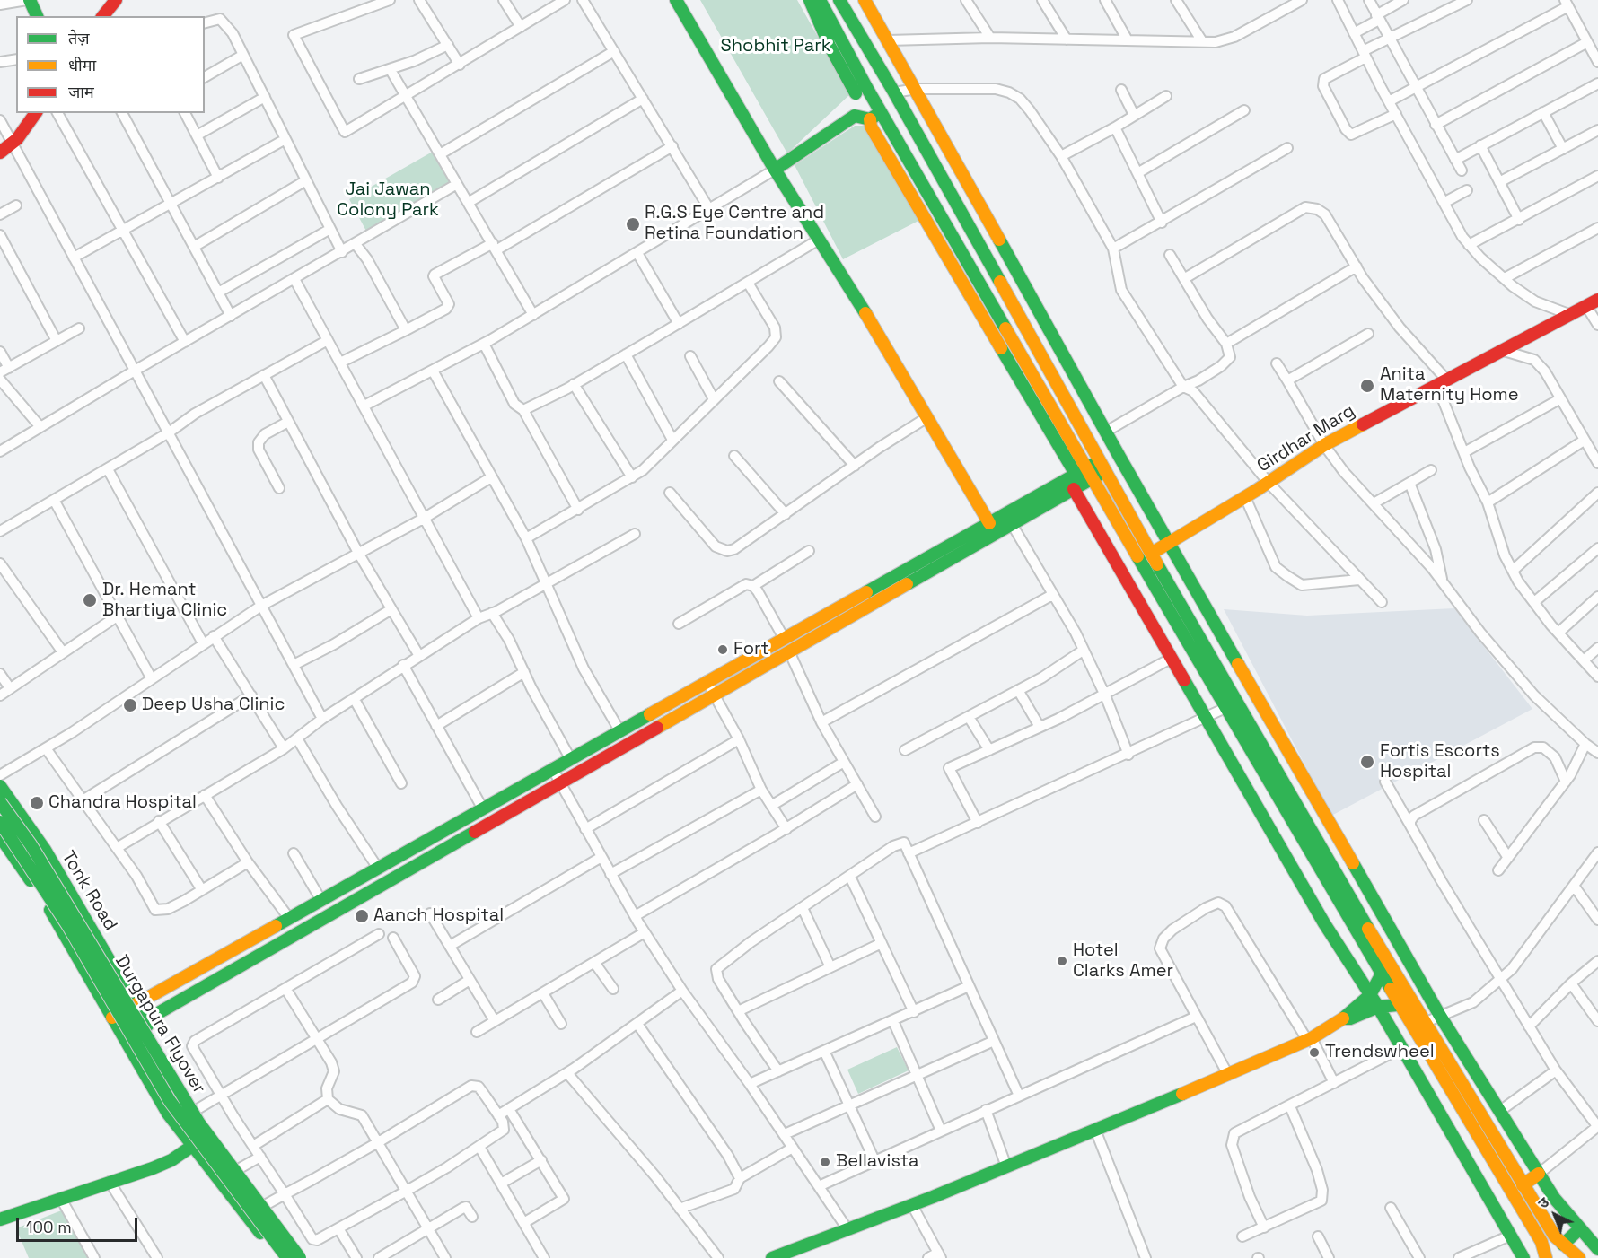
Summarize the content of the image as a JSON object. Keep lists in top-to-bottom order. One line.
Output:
{"streets":{"street":["Girdhar Marg","Tonk Road","Durgapura Flyover"]},"parks":["Shobhit Park","Jai Jawan Colony Park"],"places":["R.G.S Eye Centre and Retina Foundation","Anita Maternity Home","Dr. Hemant Bhartiya Clinic","Fort","Deep Usha Clinic","Fortis Escorts Hospital","Chandra Hospital","Aanch Hospital","Hotel Clarks Amer","Trendswheel","Bellavista"],"legend":["तेज़","धीमा","जाम"],"scale_bar":"100 m","north":"top left"}
